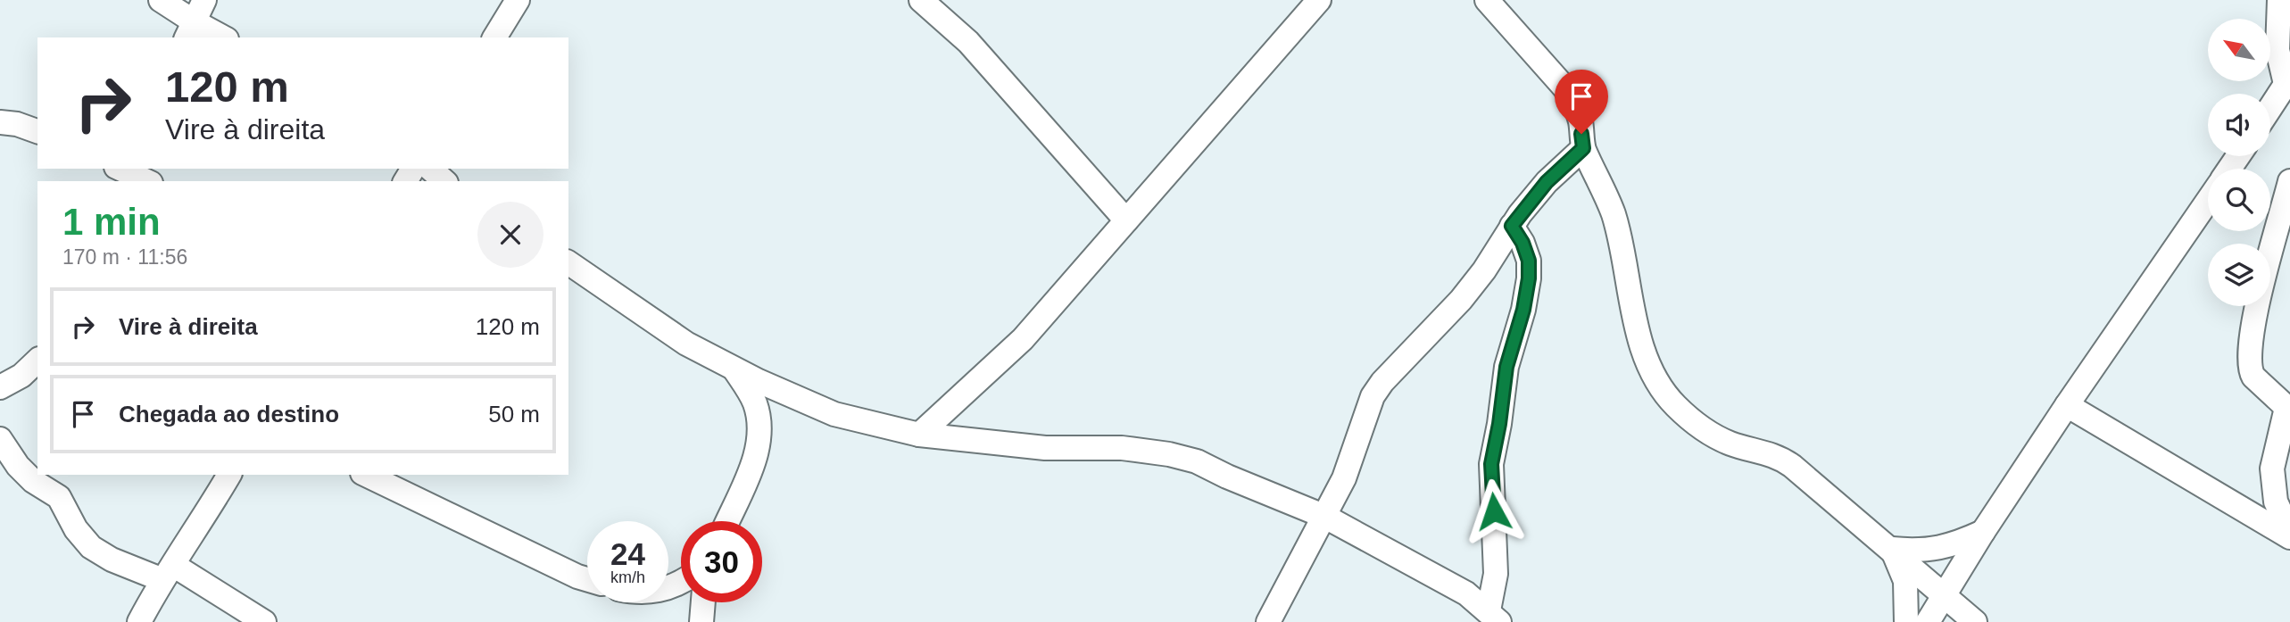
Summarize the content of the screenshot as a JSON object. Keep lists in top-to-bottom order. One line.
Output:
{"north":"top left","page":{"turn":["120 m","Vire à direita"],"heading":["1 min","170 m · 11:56"],"list":[{"name":"Vire à direita","value":"120 m"},{"name":"Chegada ao destino","value":"50 m"}],"speed":"24 km/h","limit":"30"}}
